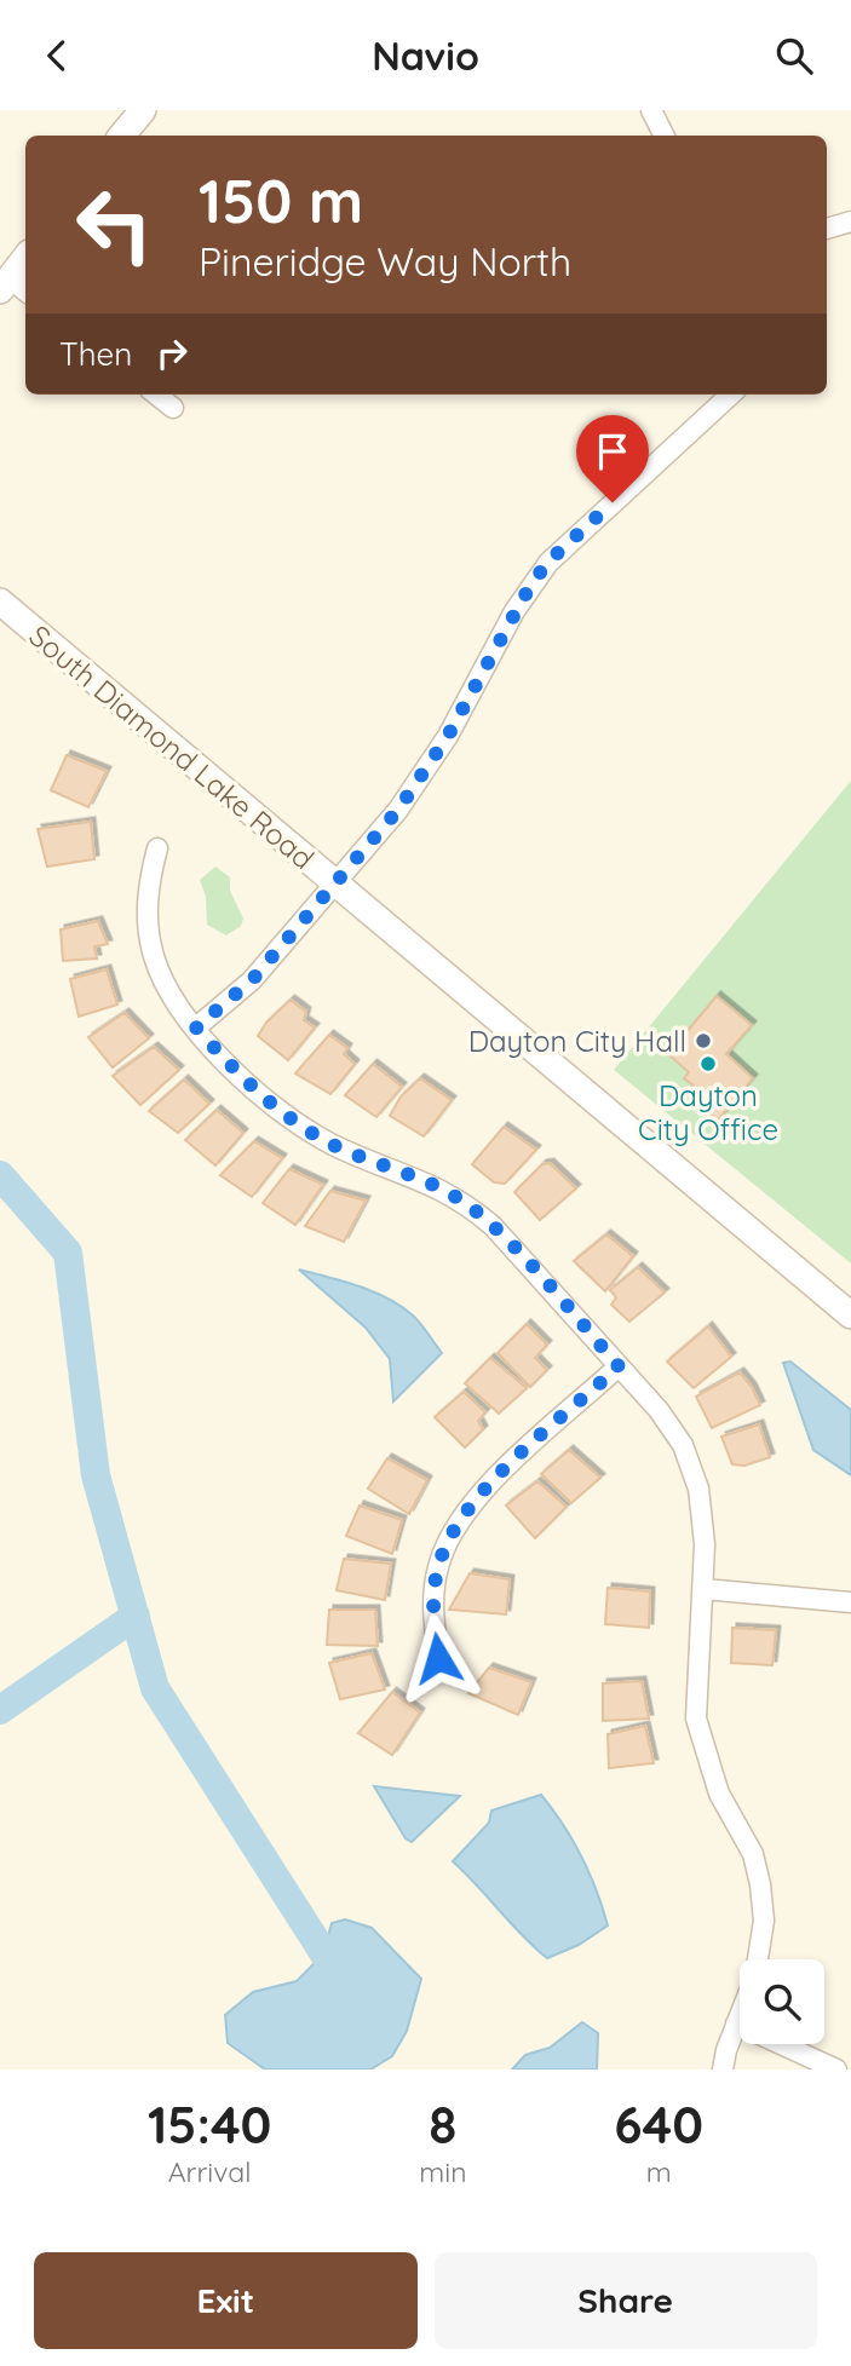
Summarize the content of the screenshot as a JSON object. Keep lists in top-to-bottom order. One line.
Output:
{"streets":{"street":["South Diamond Lake Road"]},"places":["Dayton City Hall","Dayton City Office"],"page":{"header":"Navio","turn":["150 m","Pineridge Way North"],"then":"Then","eta":["15:40","Arrival","8","min","640","m"],"buttons":["Exit","Share"]}}
